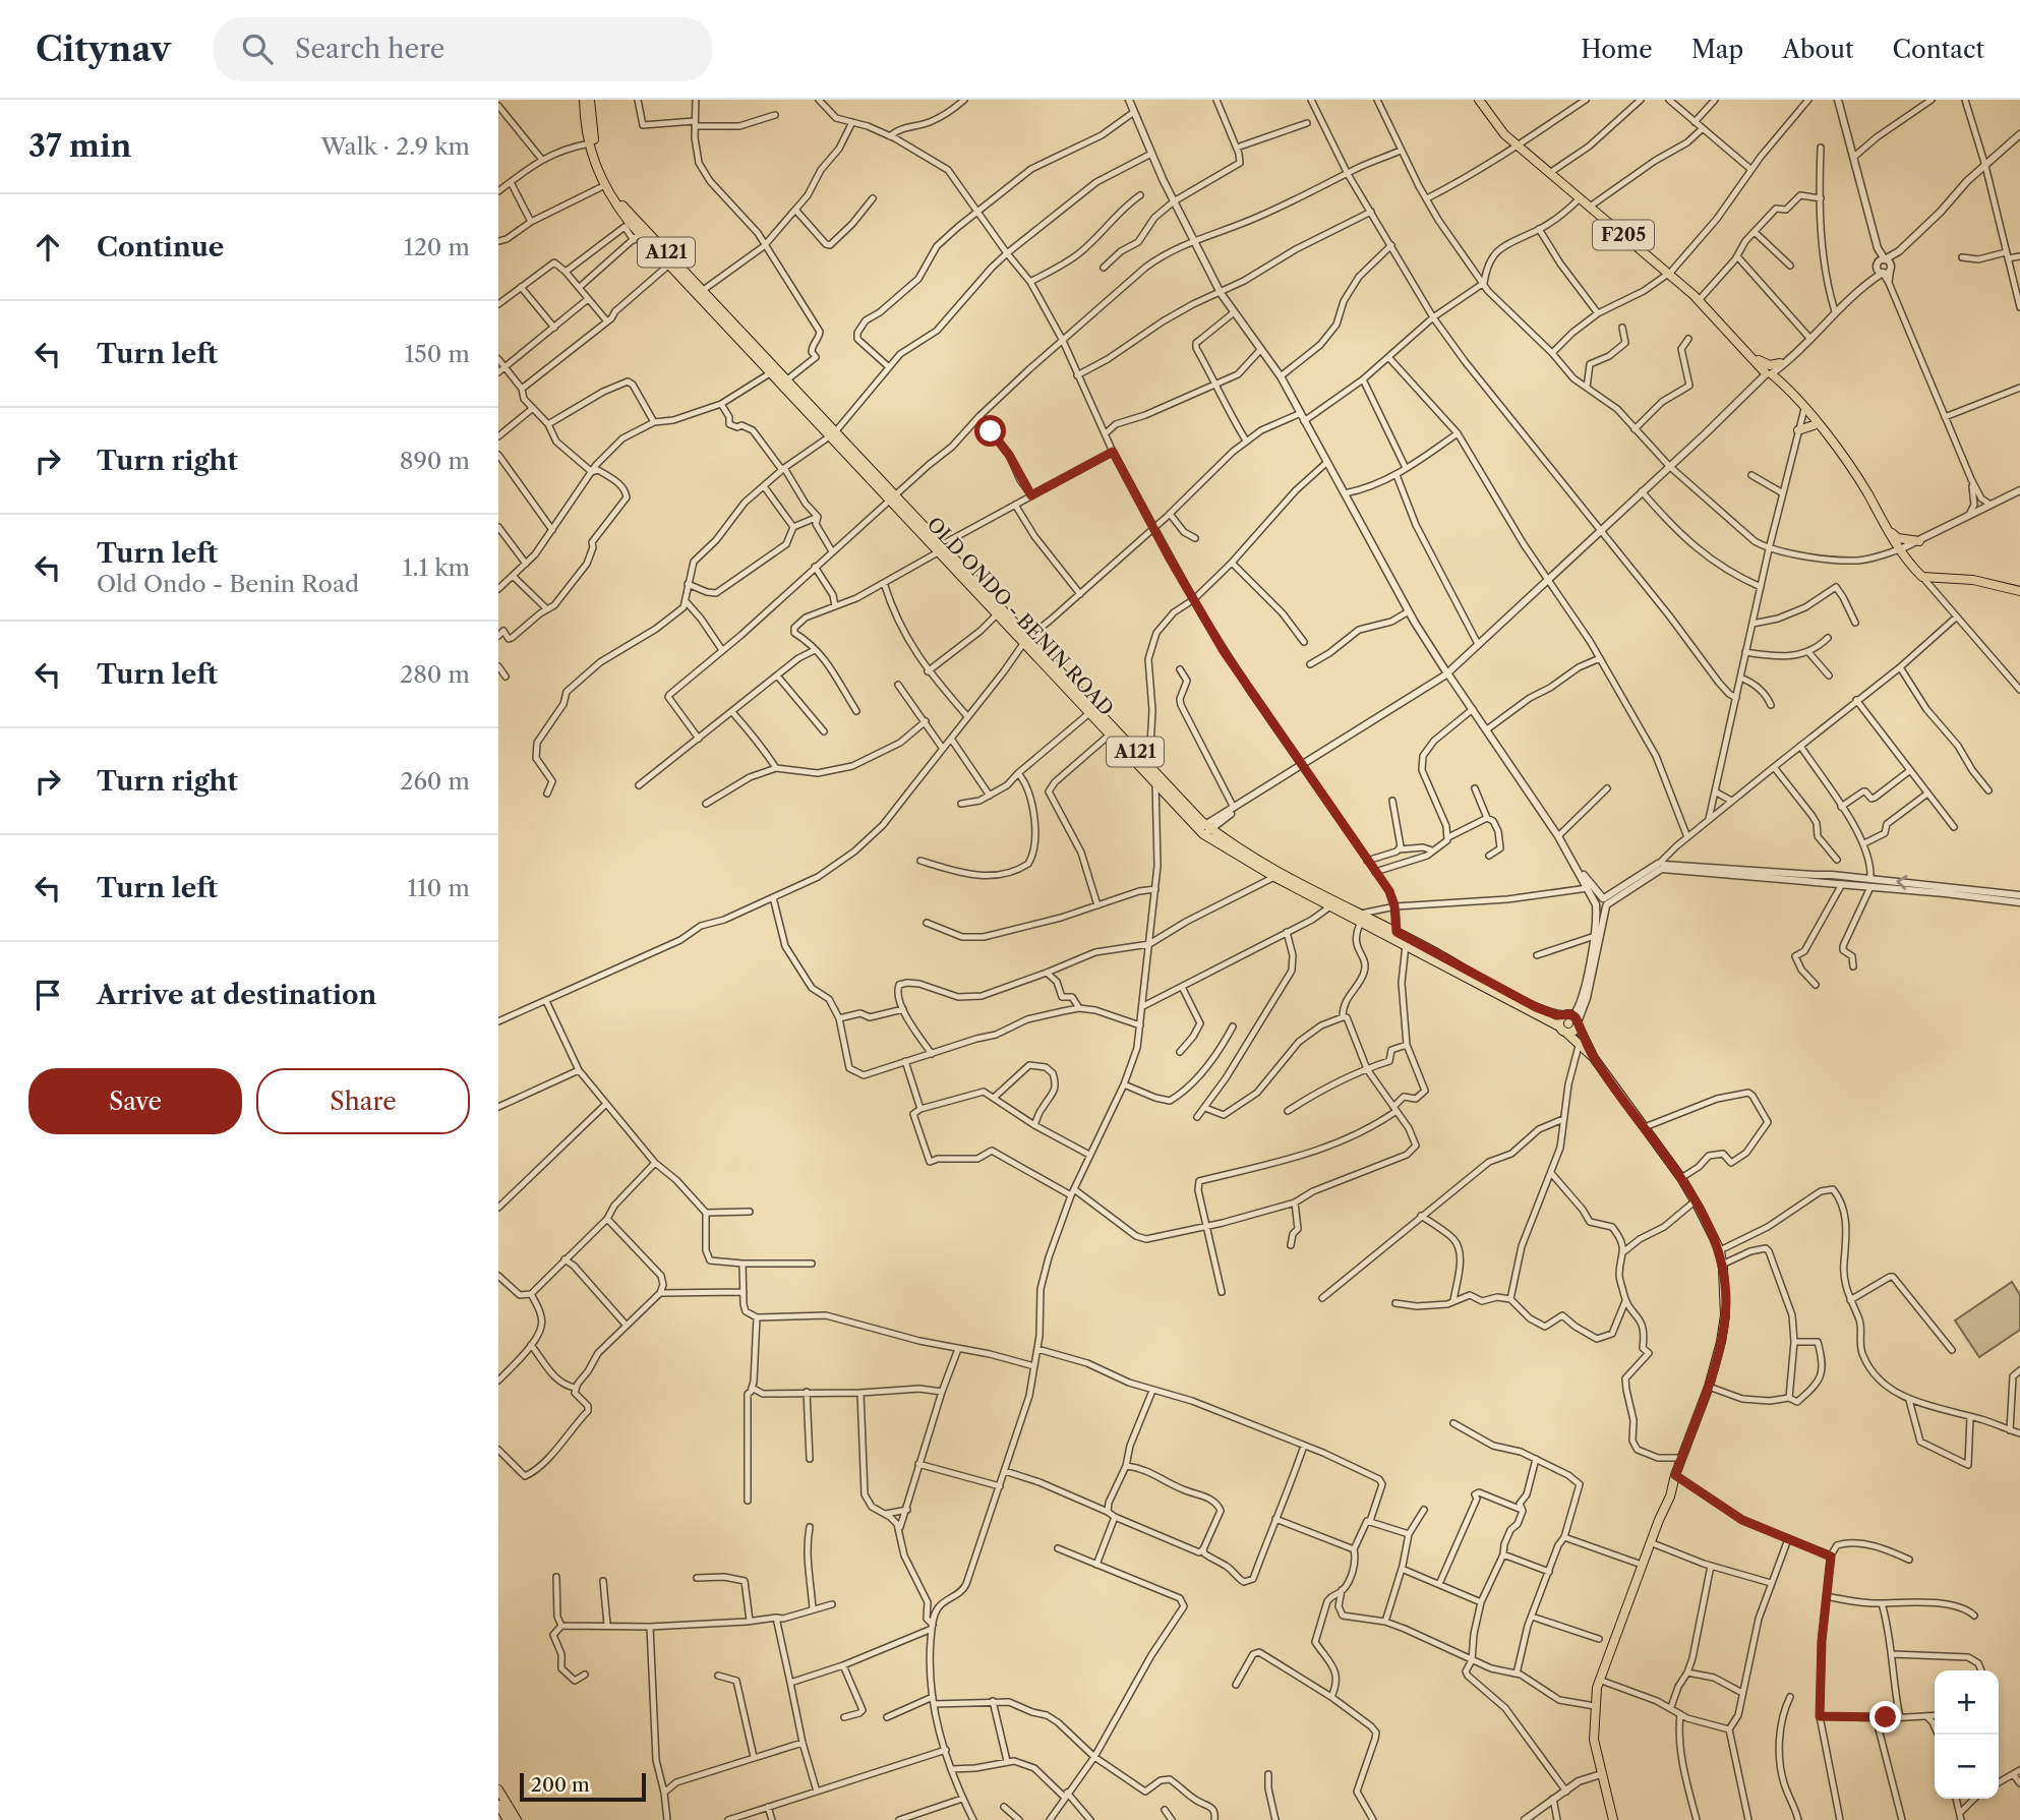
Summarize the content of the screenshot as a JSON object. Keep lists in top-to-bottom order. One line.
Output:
{"streets":{"main road":["F205","A121","OLD ONDO - BENIN ROAD"]},"scale_bar":"200 m","page":{"header":"Citynav","search":"Search here","nav":["Home","Map","About","Contact"],"heading":["37 min","Walk · 2.9 km"],"list":[["Continue","120 m"],["Turn left","150 m"],["Turn right","890 m"],["Turn left","Old Ondo - Benin Road","1.1 km"],["Turn left","280 m"],["Turn right","260 m"],["Turn left","110 m"],"Arrive at destination"],"buttons":["Save","Share"],"map_buttons":["+","−"],"scale":"200 m"}}
